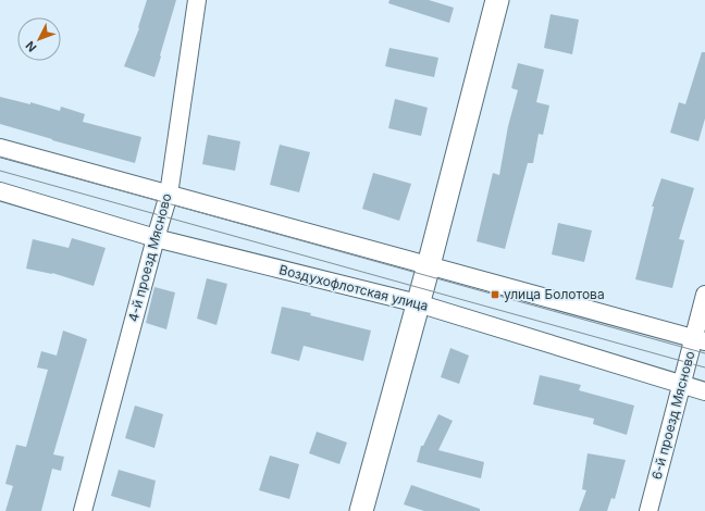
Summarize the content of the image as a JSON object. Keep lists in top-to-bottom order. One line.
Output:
{"streets":{"street":["4-й проезд Мясново","Воздухофлотская улица","6-й проезд Мясново"]},"crossings":[["4-й проезд Мясново","Воздухофлотская улица"],["Воздухофлотская улица","6-й проезд Мясново"]],"places":{"transit":["улица Болотова"]},"north":"bottom left"}
